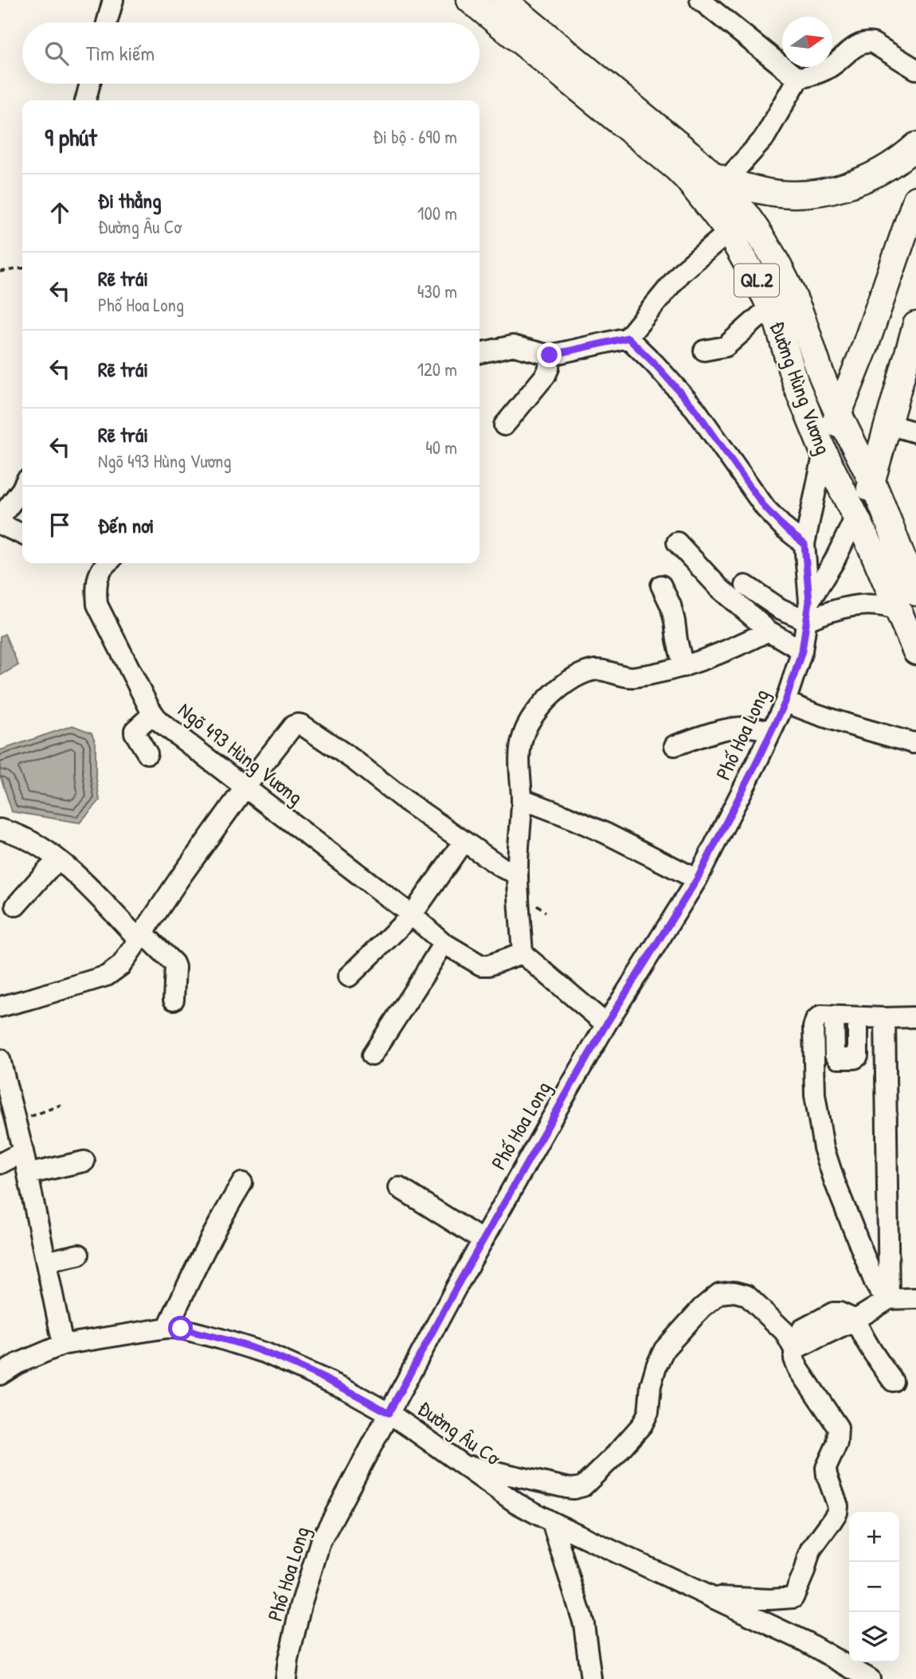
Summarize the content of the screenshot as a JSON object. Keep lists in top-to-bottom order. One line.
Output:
{"streets":{"main road":["QL.2","Đường Hùng Vương"],"street":["Phố Hoa Long","Ngõ 493 Hùng Vương","Đường Âu Cơ"]},"crossings":[["Đường Hùng Vương","Phố Hoa Long"],["Phố Hoa Long","Đường Âu Cơ"]],"north":"right","page":{"search":"Tìm kiếm","heading":["9 phút","Đi bộ · 690 m"],"list":[["Đi thẳng","Đường Âu Cơ","100 m"],["Rẽ trái","Phố Hoa Long","430 m"],["Rẽ trái","120 m"],["Rẽ trái","Ngõ 493 Hùng Vương","40 m"],"Đến nơi"],"map_buttons":["+","−"]}}
